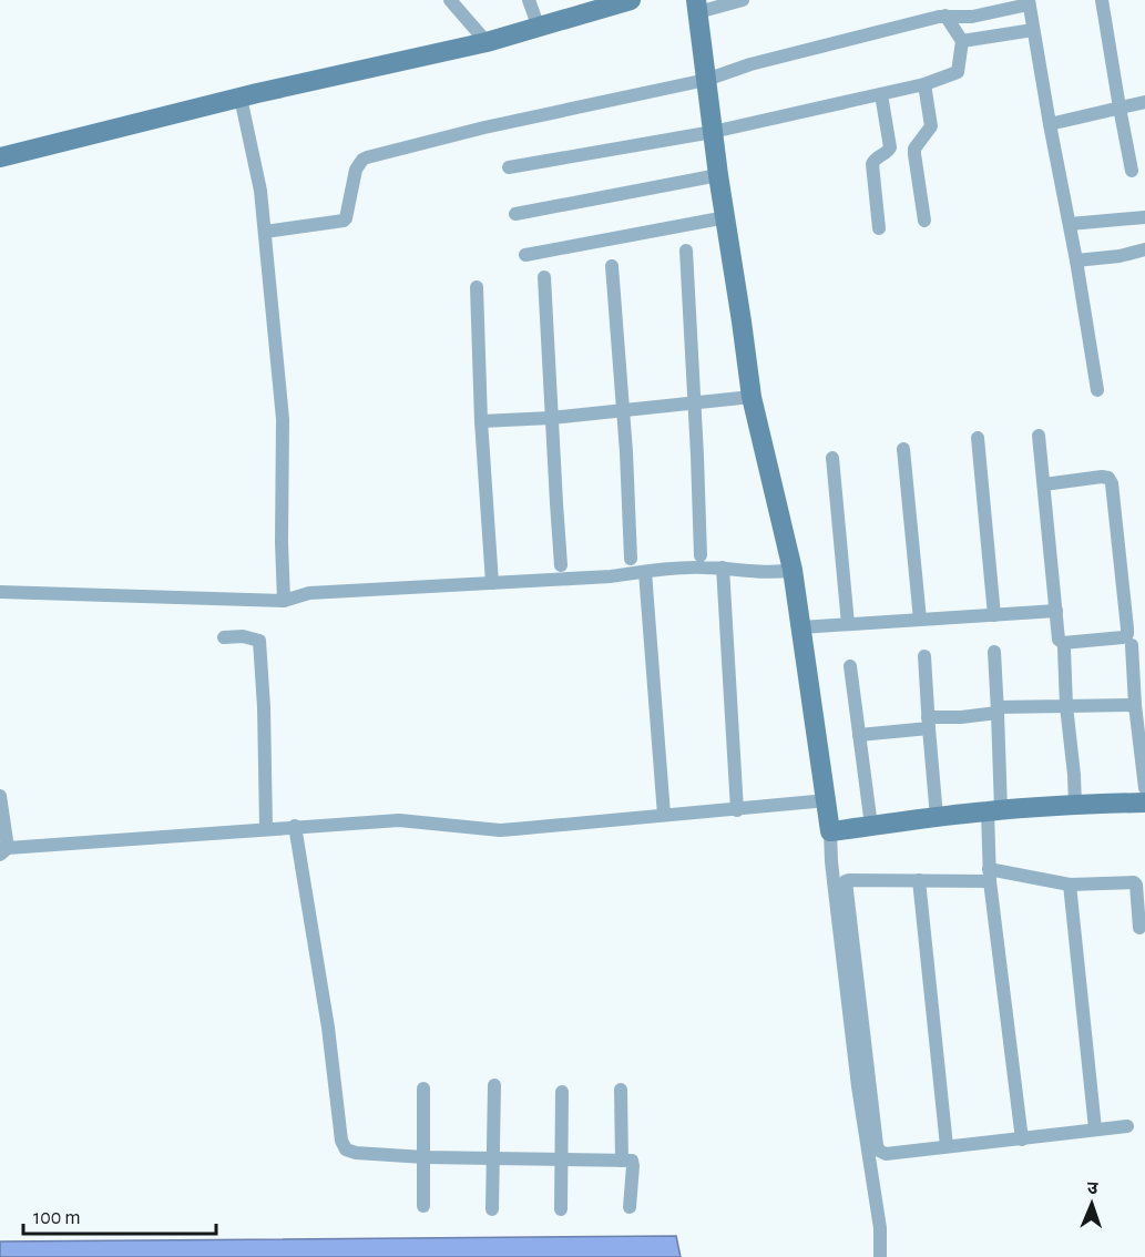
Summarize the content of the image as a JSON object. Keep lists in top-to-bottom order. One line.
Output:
{"scale_bar":"100 m","north":"top"}
